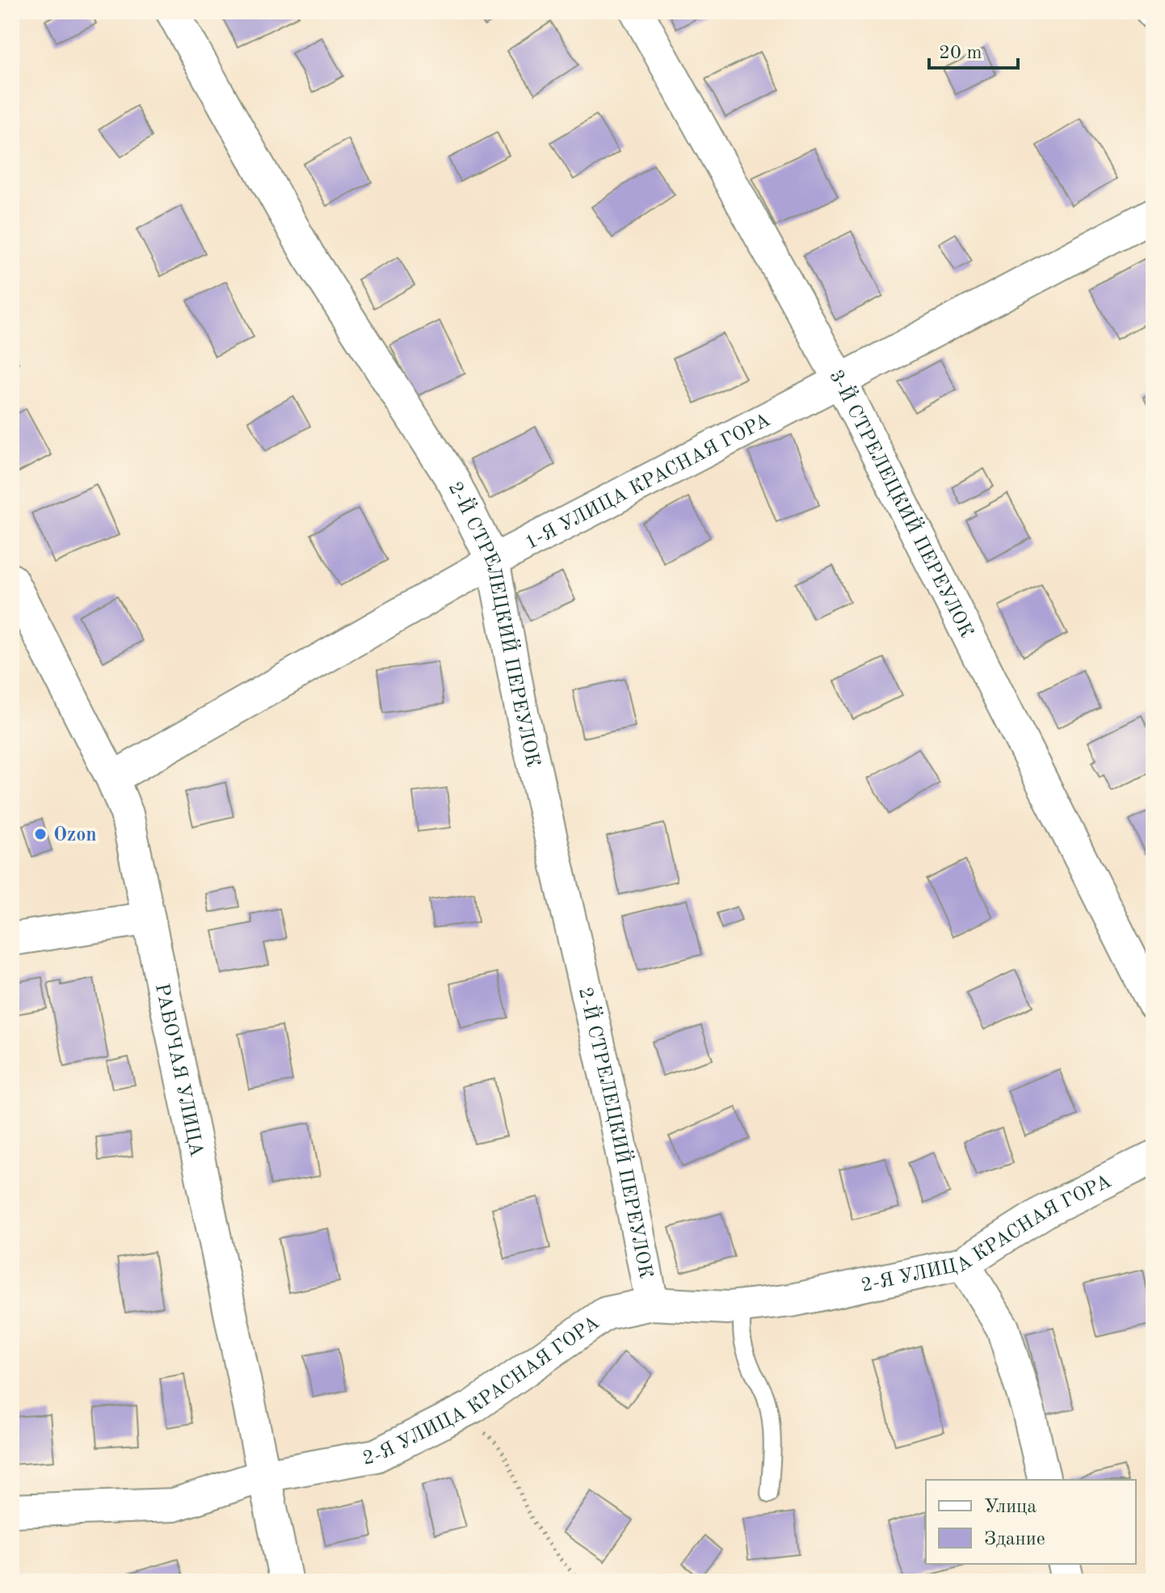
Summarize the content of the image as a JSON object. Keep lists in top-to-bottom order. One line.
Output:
{"streets":{"street":["1-Я УЛИЦА КРАСНАЯ ГОРА","3-Й СТРЕЛЕЦКИЙ ПЕРЕУЛОК","2-Й СТРЕЛЕЦКИЙ ПЕРЕУЛОК","РАБОЧАЯ УЛИЦА","2-Я УЛИЦА КРАСНАЯ ГОРА"]},"crossings":[["1-Я УЛИЦА КРАСНАЯ ГОРА","3-Й СТРЕЛЕЦКИЙ ПЕРЕУЛОК"],["1-Я УЛИЦА КРАСНАЯ ГОРА","2-Й СТРЕЛЕЦКИЙ ПЕРЕУЛОК"],["1-Я УЛИЦА КРАСНАЯ ГОРА","РАБОЧАЯ УЛИЦА"],["2-Й СТРЕЛЕЦКИЙ ПЕРЕУЛОК","2-Я УЛИЦА КРАСНАЯ ГОРА"],["РАБОЧАЯ УЛИЦА","2-Я УЛИЦА КРАСНАЯ ГОРА"]],"places":["Ozon"],"legend":["Улица","Здание"],"scale_bar":"20 m"}
